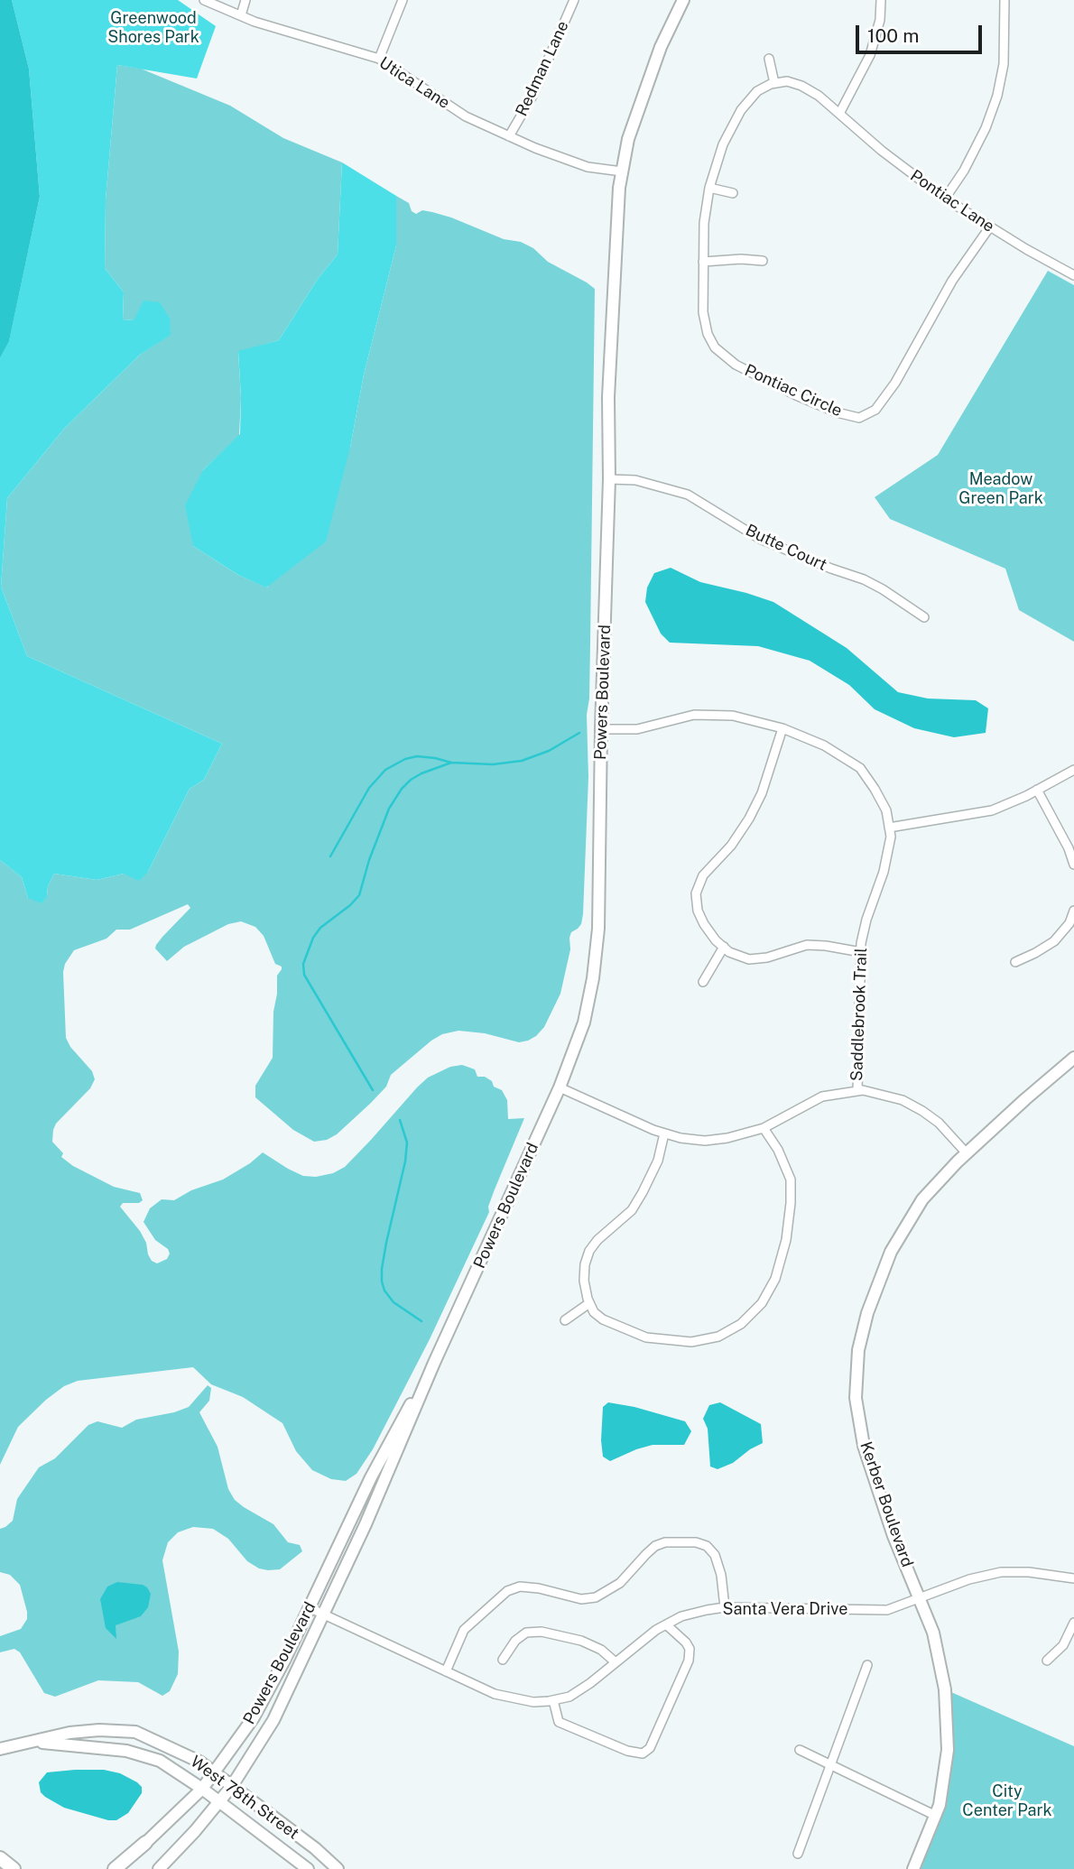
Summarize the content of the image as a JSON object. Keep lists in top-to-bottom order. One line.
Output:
{"streets":{"main road":["Powers Boulevard","Kerber Boulevard","West 78th Street"],"street":["Redman Lane","Utica Lane","Pontiac Lane","Pontiac Circle","Butte Court","Saddlebrook Trail","Santa Vera Drive"]},"crossings":[["Redman Lane","Utica Lane"],["Utica Lane","Powers Boulevard"],["Pontiac Lane","Pontiac Circle"],["Butte Court","Powers Boulevard"],["Powers Boulevard","Saddlebrook Trail"],["Powers Boulevard","Santa Vera Drive"],["Powers Boulevard","West 78th Street"],["Kerber Boulevard","Santa Vera Drive"]],"parks":["Greenwood Shores Park","Meadow Green Park","City Center Park"],"scale_bar":"100 m"}
